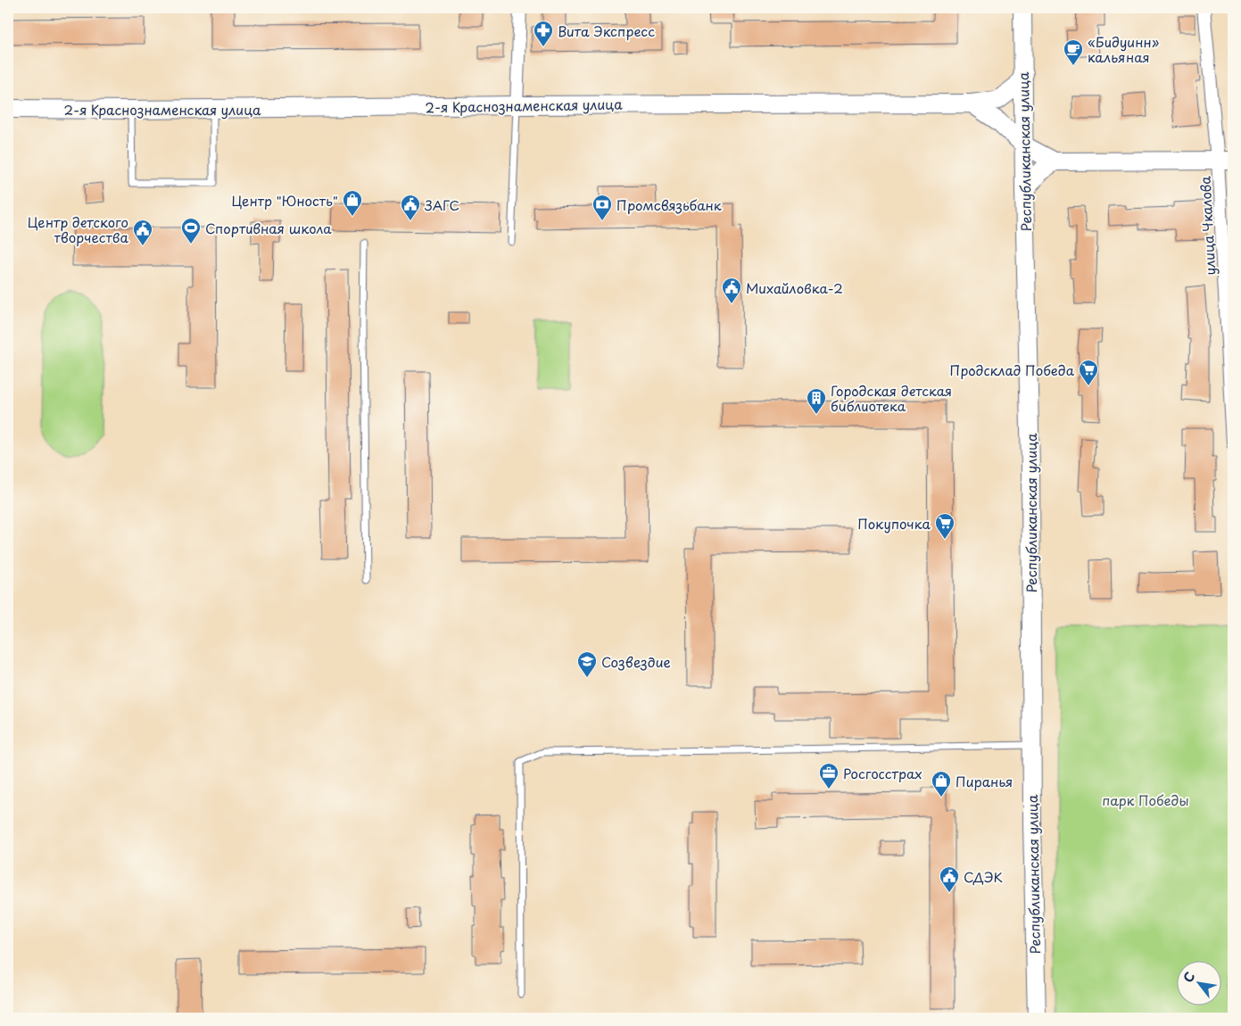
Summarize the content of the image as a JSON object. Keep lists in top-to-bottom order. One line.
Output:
{"streets":{"street":["2-я Краснознаменская улица","Республиканская улица","улица Чкалова"]},"crossings":[["2-я Краснознаменская улица","Республиканская улица"]],"parks":["парк Победы"],"places":{"pharmacy":["Вита Экспресс"],"cafe":["«Бидуинн» кальяная"],"shop":["Центр \"Юность\"","Пиранья"],"public building":["ЗАГС","Центр детского творчества","Михайловка-2","СДЭК"],"bank":["Промсвязьбанк"],"sports":["Спортивная школа"],"supermarket":["Продсклад Победа","Покупочка"],"building":["Городская детская библиотека"],"school or university":["Созвездие"],"office":["Росгосстрах"]},"north":"top left"}
